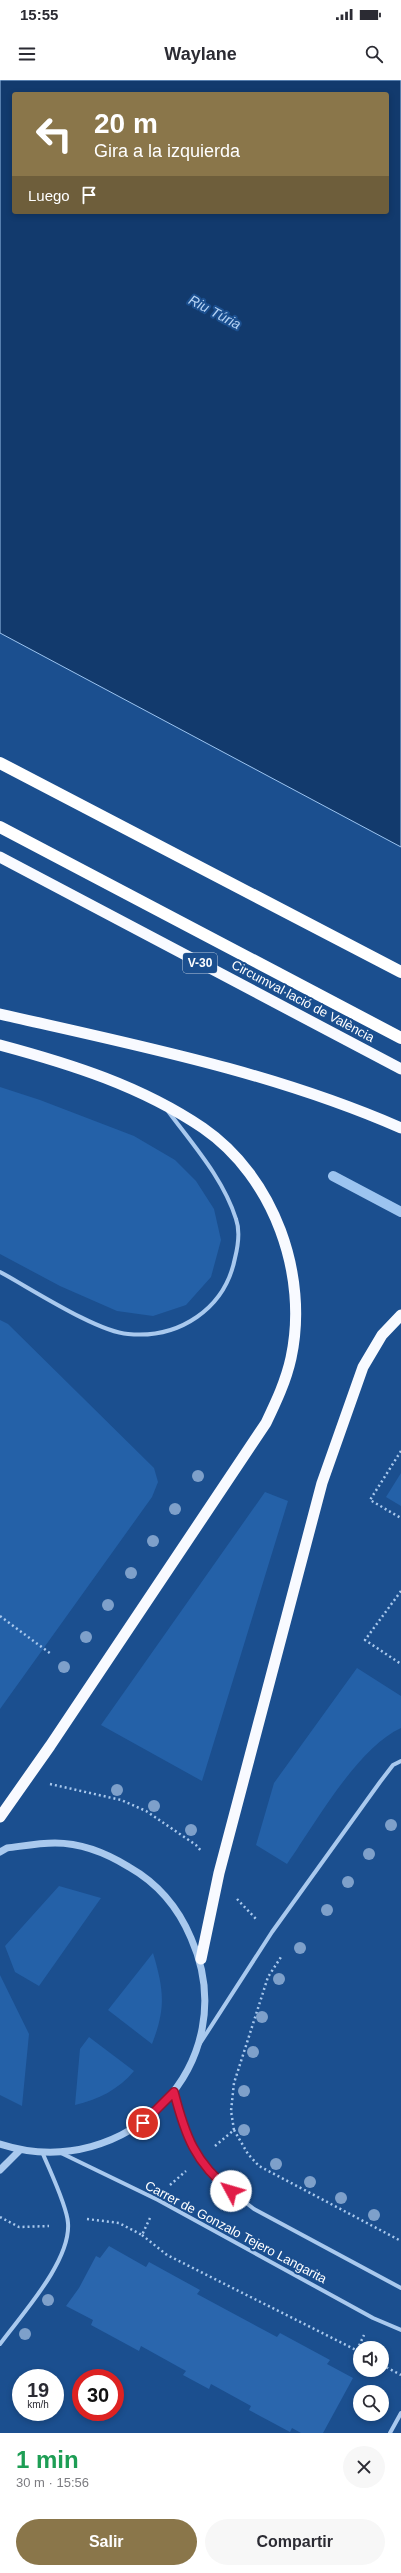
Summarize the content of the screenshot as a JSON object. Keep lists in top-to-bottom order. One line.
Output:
{"streets":{"highway":["V-30","Circumval·lació de València"],"street":["Carrer de Gonzalo Tejero Langarita"]},"water":["Riu Túria"],"page":{"status":"15:55","header":"Waylane","turn":["20 m","Gira a la izquierda"],"then":"Luego","speed":"19 km/h","limit":"30","heading":["1 min","30 m · 15:56"],"buttons":["Salir","Compartir"]}}
